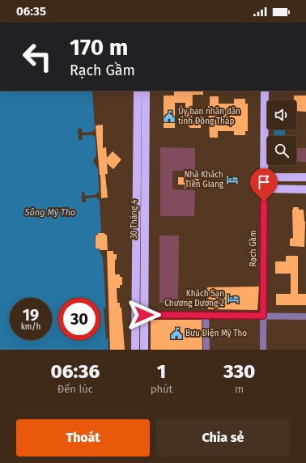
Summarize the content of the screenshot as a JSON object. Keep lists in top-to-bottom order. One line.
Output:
{"streets":{"main road":["30 Tháng 4","Rạch Gầm"]},"water":["Sông Mỹ Tho"],"places":{"public building":["Ủy ban nhân dân tỉnh Đồng Tháp","Bưu Điện Mỹ Tho"],"hotel":["Nhà Khách Tiền Giang","Khách Sạn Chương Dương 2"]},"page":{"status":"06:35","turn":["170 m","Rạch Gầm"],"speed":"19 km/h","limit":"30","eta":["06:36","Đến lúc","1","phút","330","m"],"buttons":["Thoát","Chia sẻ"]}}
